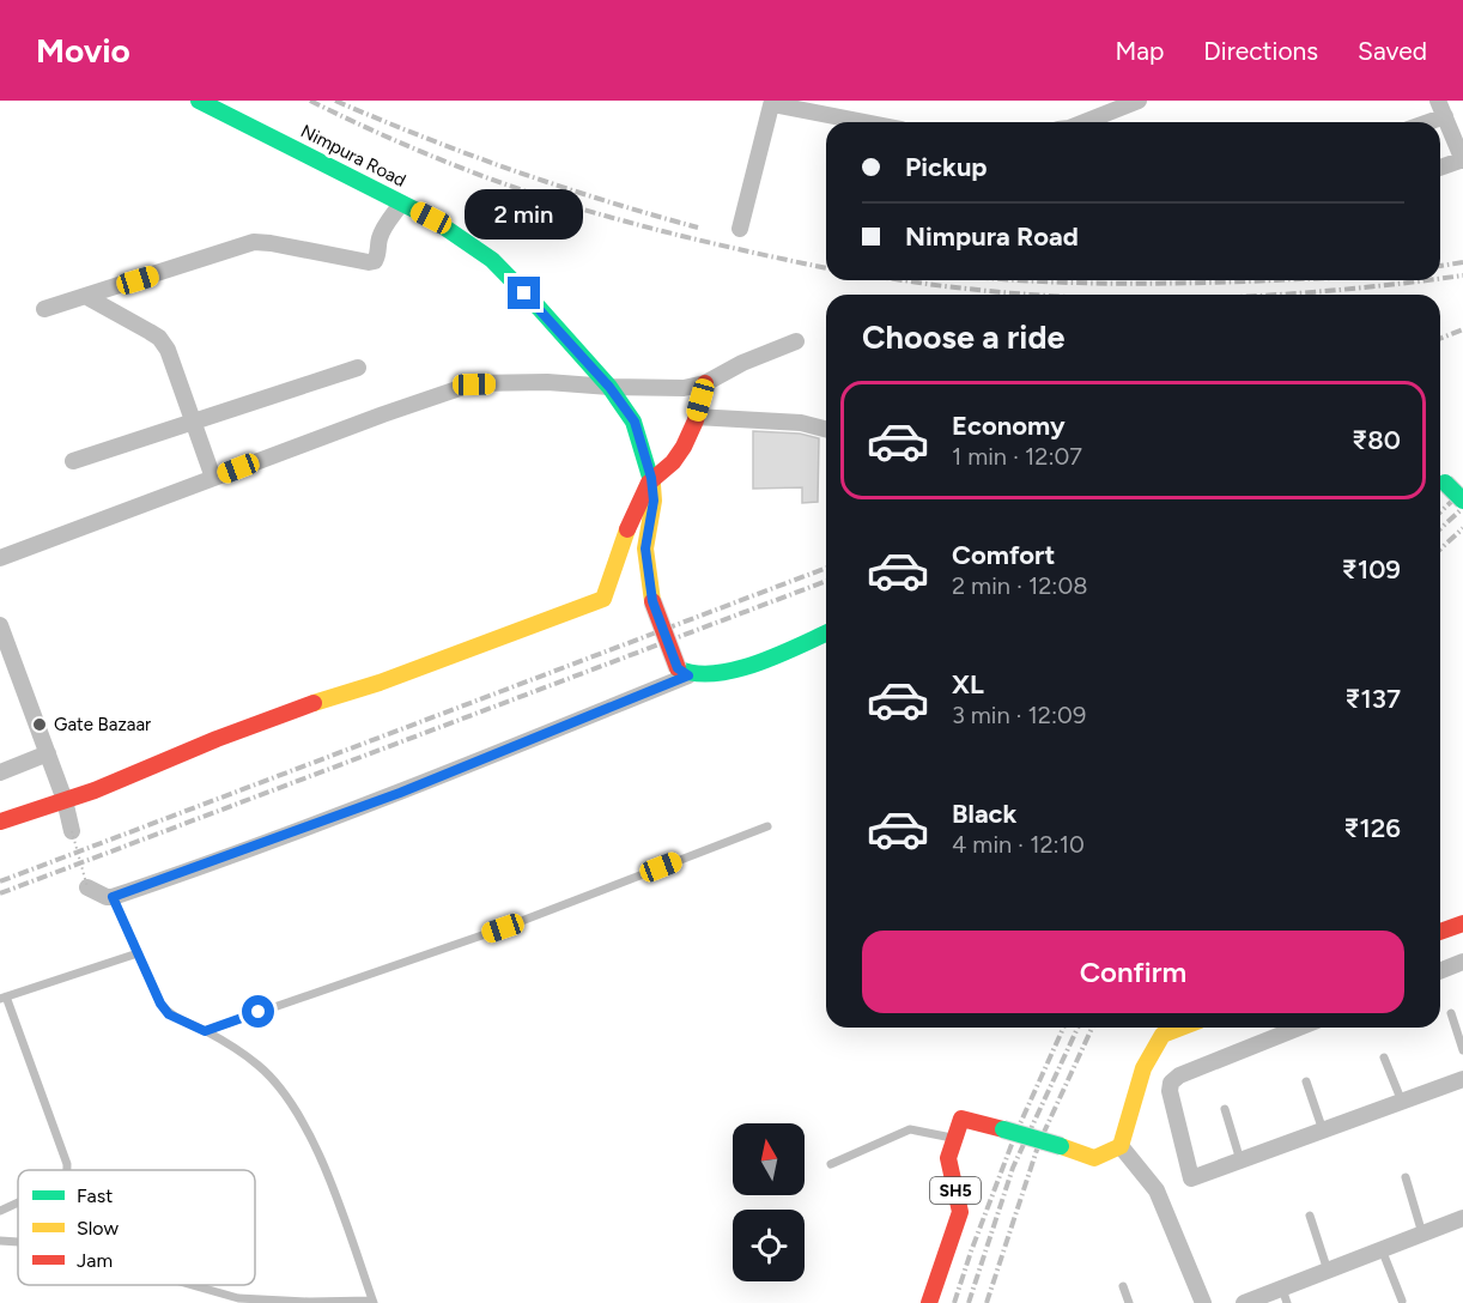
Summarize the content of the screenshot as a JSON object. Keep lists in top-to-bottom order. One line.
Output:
{"streets":{"main road":["Nimpura Road","SH5"]},"places":["Gate Bazaar"],"legend":["Fast","Slow","Jam"],"north":"top","page":{"header":"Movio","nav":["Map","Directions","Saved"],"banner":["Pickup","Nimpura Road"],"bubble":"2 min","heading":"Choose a ride","list":[{"name":"Economy","note":"1 min · 12:07","value":"₹80"},{"name":"Comfort","note":"2 min · 12:08","value":"₹109"},{"name":"XL","note":"3 min · 12:09","value":"₹137"},{"name":"Black","note":"4 min · 12:10","value":"₹126"}],"buttons":"Confirm"}}
